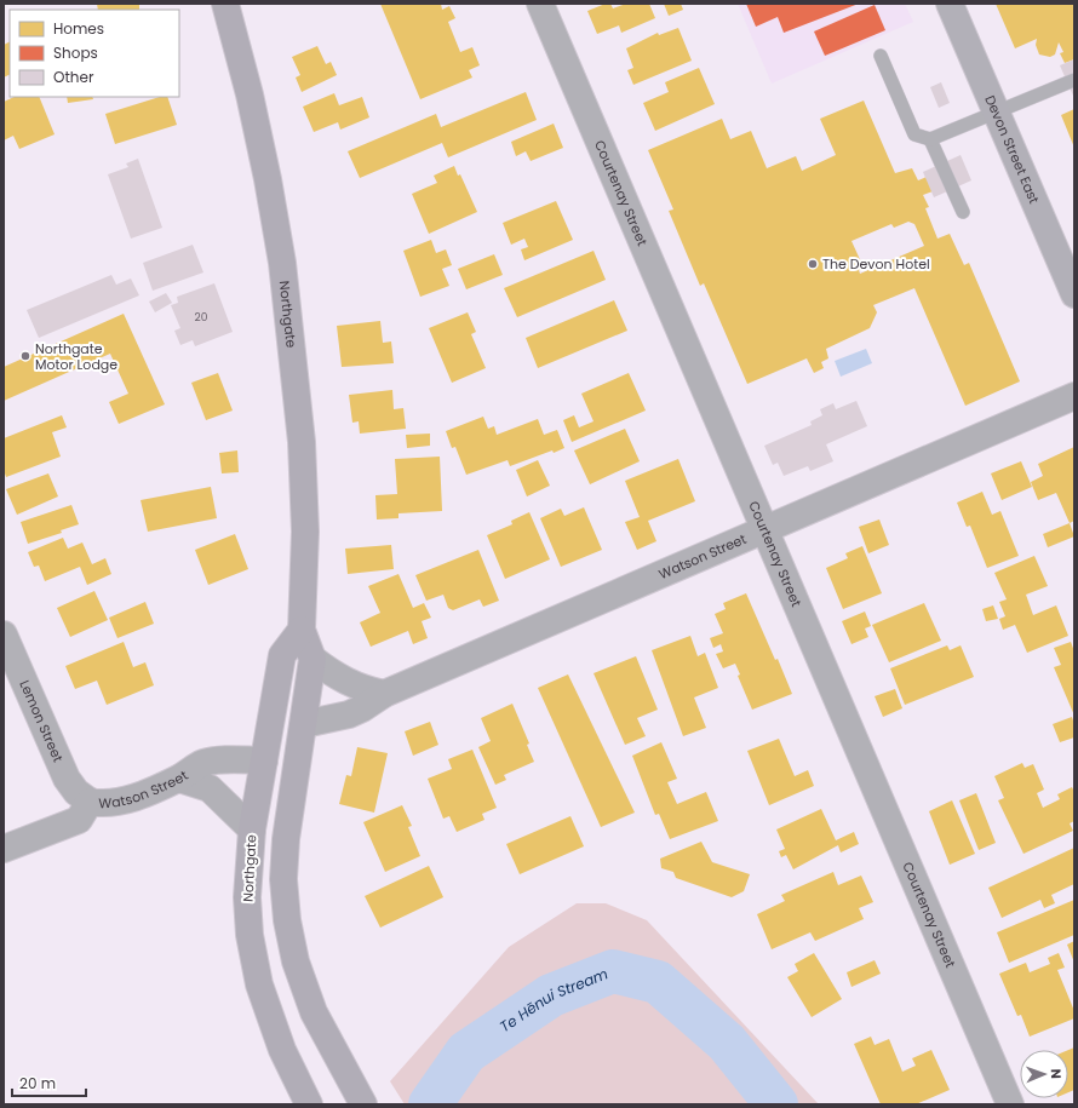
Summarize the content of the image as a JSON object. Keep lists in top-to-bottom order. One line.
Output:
{"streets":{"highway":["Northgate"],"main road":["Devon Street East"],"street":["Courtenay Street","Watson Street","Lemon Street"]},"crossings":[["Courtenay Street","Watson Street"],["Northgate","Watson Street"],["Watson Street","Lemon Street"]],"water":["Te Hēnui Stream"],"places":["The Devon Hotel","Northgate Motor Lodge"],"house_numbers":["20"],"legend":["Homes","Shops","Other"],"scale_bar":"20 m","north":"right"}
